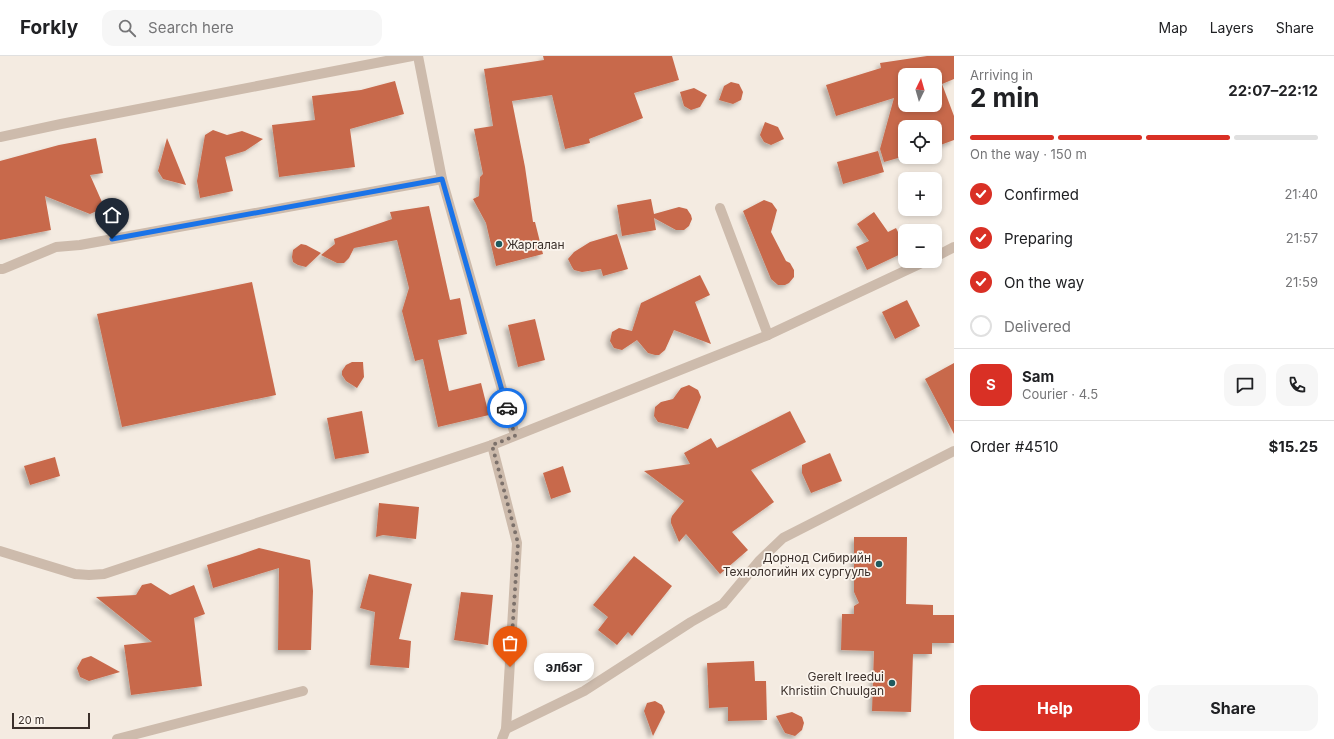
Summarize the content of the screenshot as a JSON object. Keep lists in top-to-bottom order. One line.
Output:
{"places":["Жаргалан","Дорнод Сибирийн Технологийн их сургууль","элбэг","Gerelt Ireedui Khristiin Chuulgan"],"scale_bar":"20 m","north":"top","page":{"header":"Forkly","search":"Search here","nav":["Map","Layers","Share"],"heading":["2 min","Arriving in","22:07–22:12"],"panel":["Sam","Courier · 4.5","Order #4510","$15.25"],"map_buttons":["+","−"],"bar":"On the way · 150 m","list":[["Confirmed","21:40"],["Preparing","21:57"],["On the way","21:59"],"Delivered"],"round":"S","bubble":"элбэг","buttons":["Help","Share"],"scale":"20 m"}}
